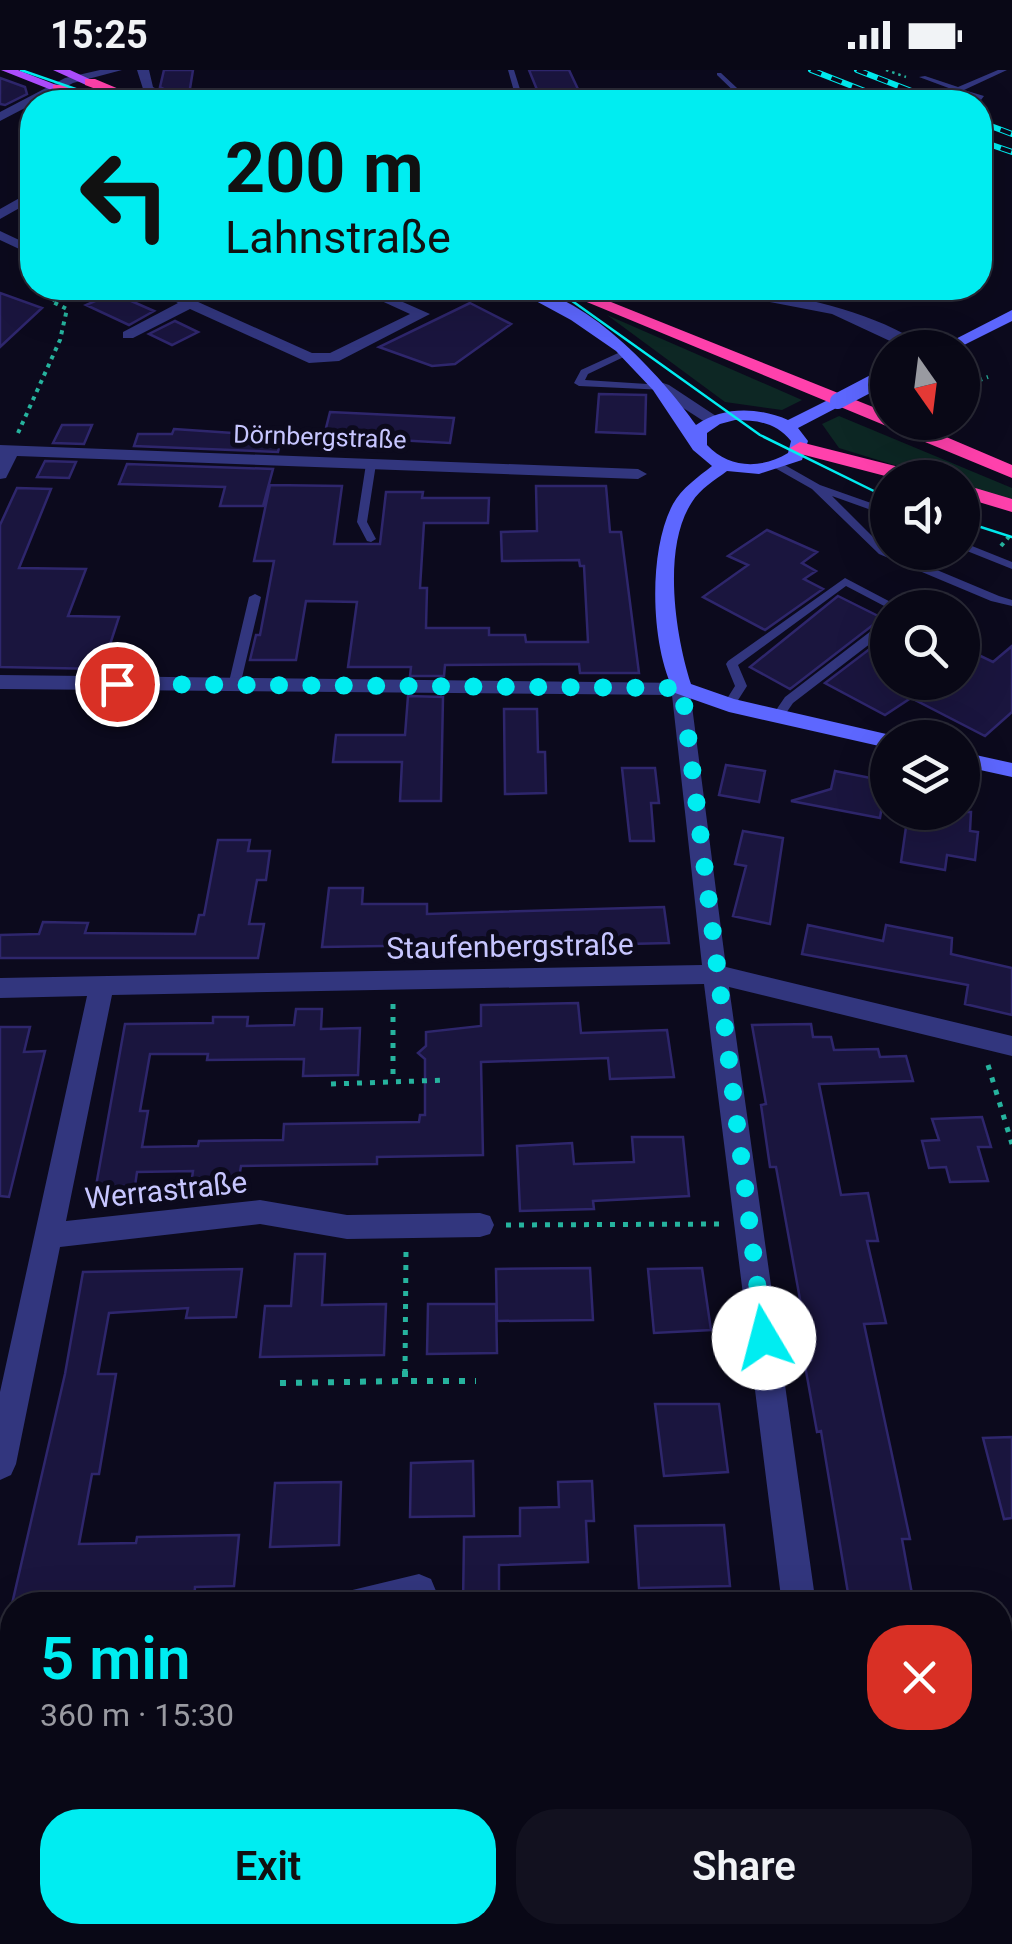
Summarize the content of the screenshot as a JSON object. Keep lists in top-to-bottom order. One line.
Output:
{"streets":{"street":["Dörnbergstraße","Staufenbergstraße","Werrastraße"]},"north":"bottom","page":{"status":"15:25","turn":["200 m","Lahnstraße"],"heading":["5 min","360 m · 15:30"],"buttons":["Exit","Share"]}}
